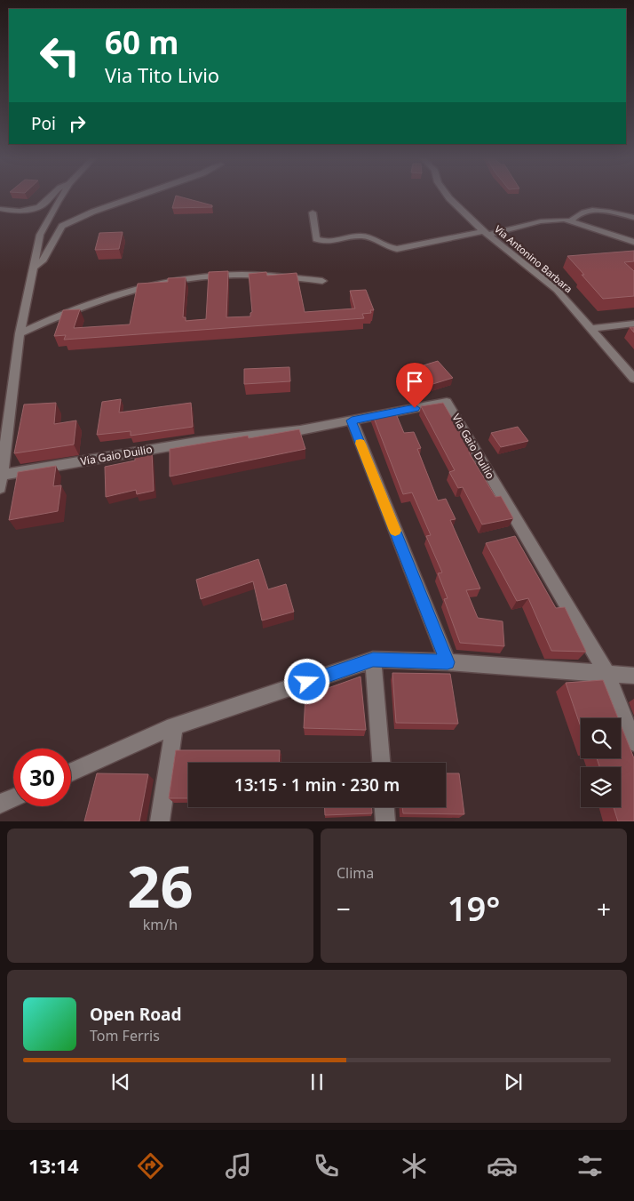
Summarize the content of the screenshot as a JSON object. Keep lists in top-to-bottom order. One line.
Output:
{"streets":{"street":["Via Antonino Barbara","Via Gaio Duilio"]},"page":{"turn":["60 m","Via Tito Livio"],"then":"Poi","limit":"30","trip":"13:15 · 1 min · 230 m","tile":[["26","km/h"],"Clima"],"heat":["−","19°","+"],"song":["Open Road","Tom Ferris"],"tabs":"13:14"}}
